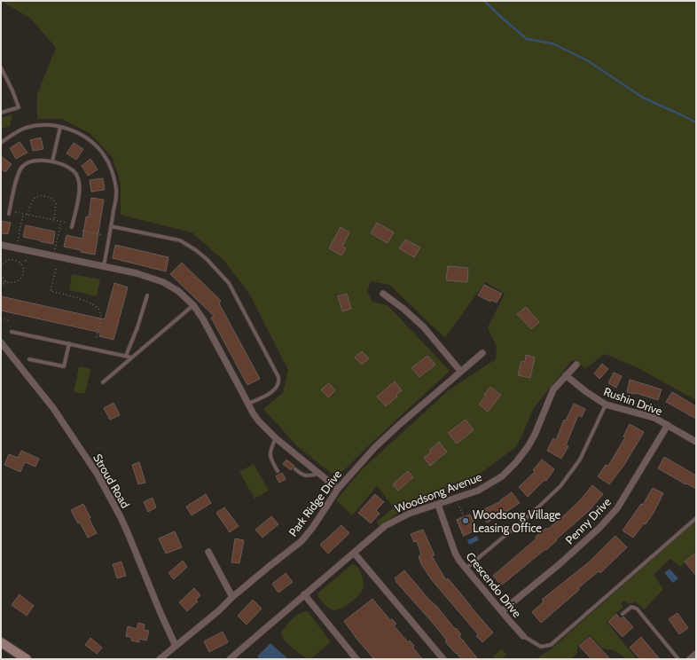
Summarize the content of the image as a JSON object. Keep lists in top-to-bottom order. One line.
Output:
{"streets":{"street":["Rushin Drive","Stroud Road","Woodsong Avenue","Park Ridge Drive","Penny Drive","Crescendo Drive"]},"crossings":[["Rushin Drive","Woodsong Avenue"],["Rushin Drive","Penny Drive"],["Stroud Road","Park Ridge Drive"],["Woodsong Avenue","Crescendo Drive"],["Penny Drive","Crescendo Drive"]],"places":["Woodsong Village Leasing Office"]}
